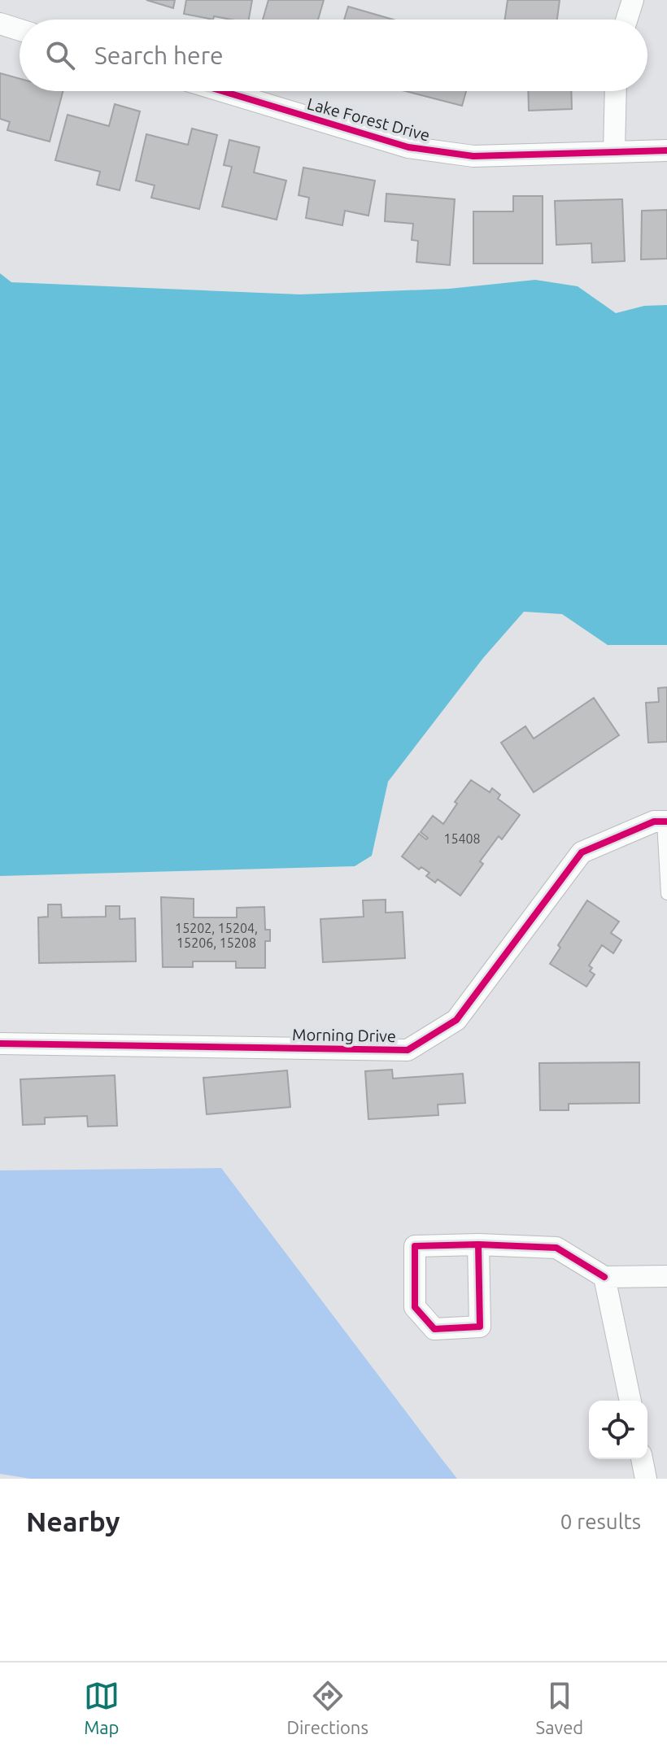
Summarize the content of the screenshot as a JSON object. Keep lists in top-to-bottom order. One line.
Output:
{"streets":{"street":["Lake Forest Drive","Morning Drive"]},"house_numbers":["15408","15202, 15204, 15206, 15208"],"page":{"search":"Search here","heading":["Nearby","0 results"],"nav":["Map","Directions","Saved"]}}
